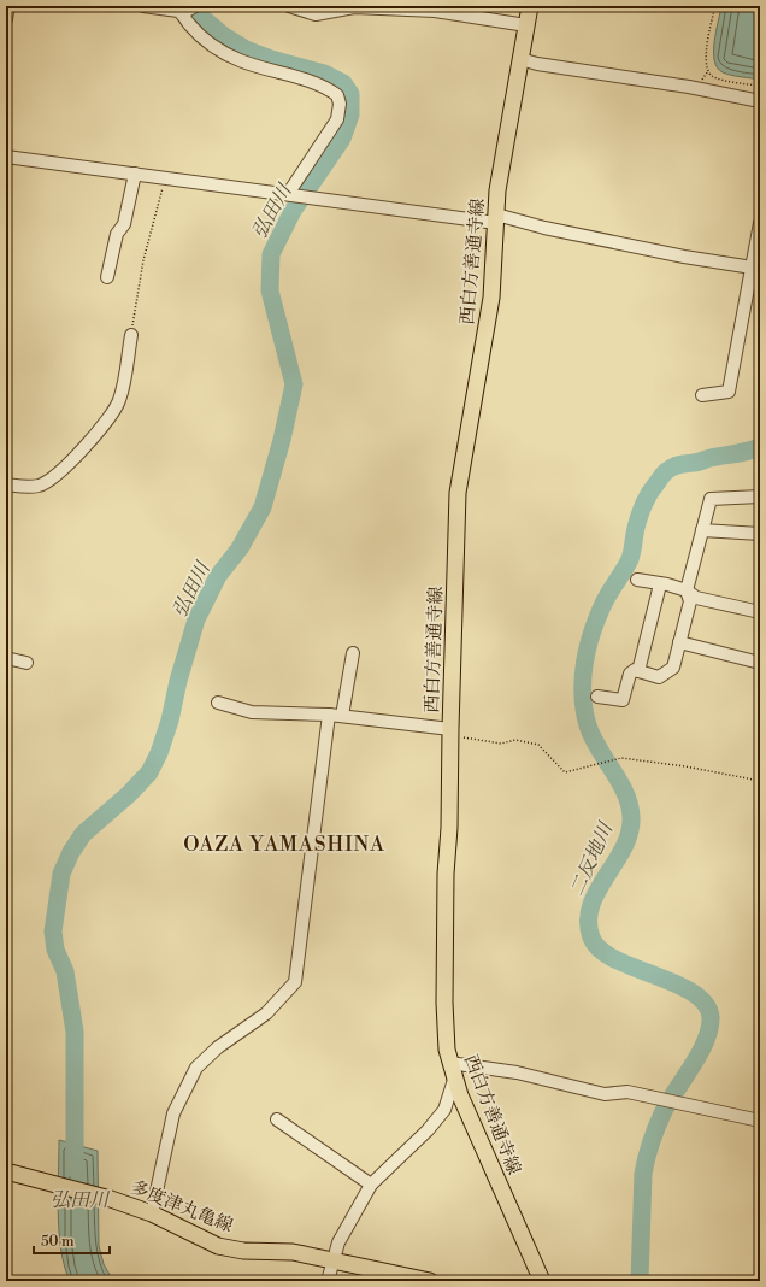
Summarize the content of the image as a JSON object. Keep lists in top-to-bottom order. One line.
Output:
{"streets":{"main road":["西白方善通寺線","多度津丸亀線"]},"districts":["OAZA YAMASHINA"],"water":["弘田川","二反地川"],"scale_bar":"50 m"}
